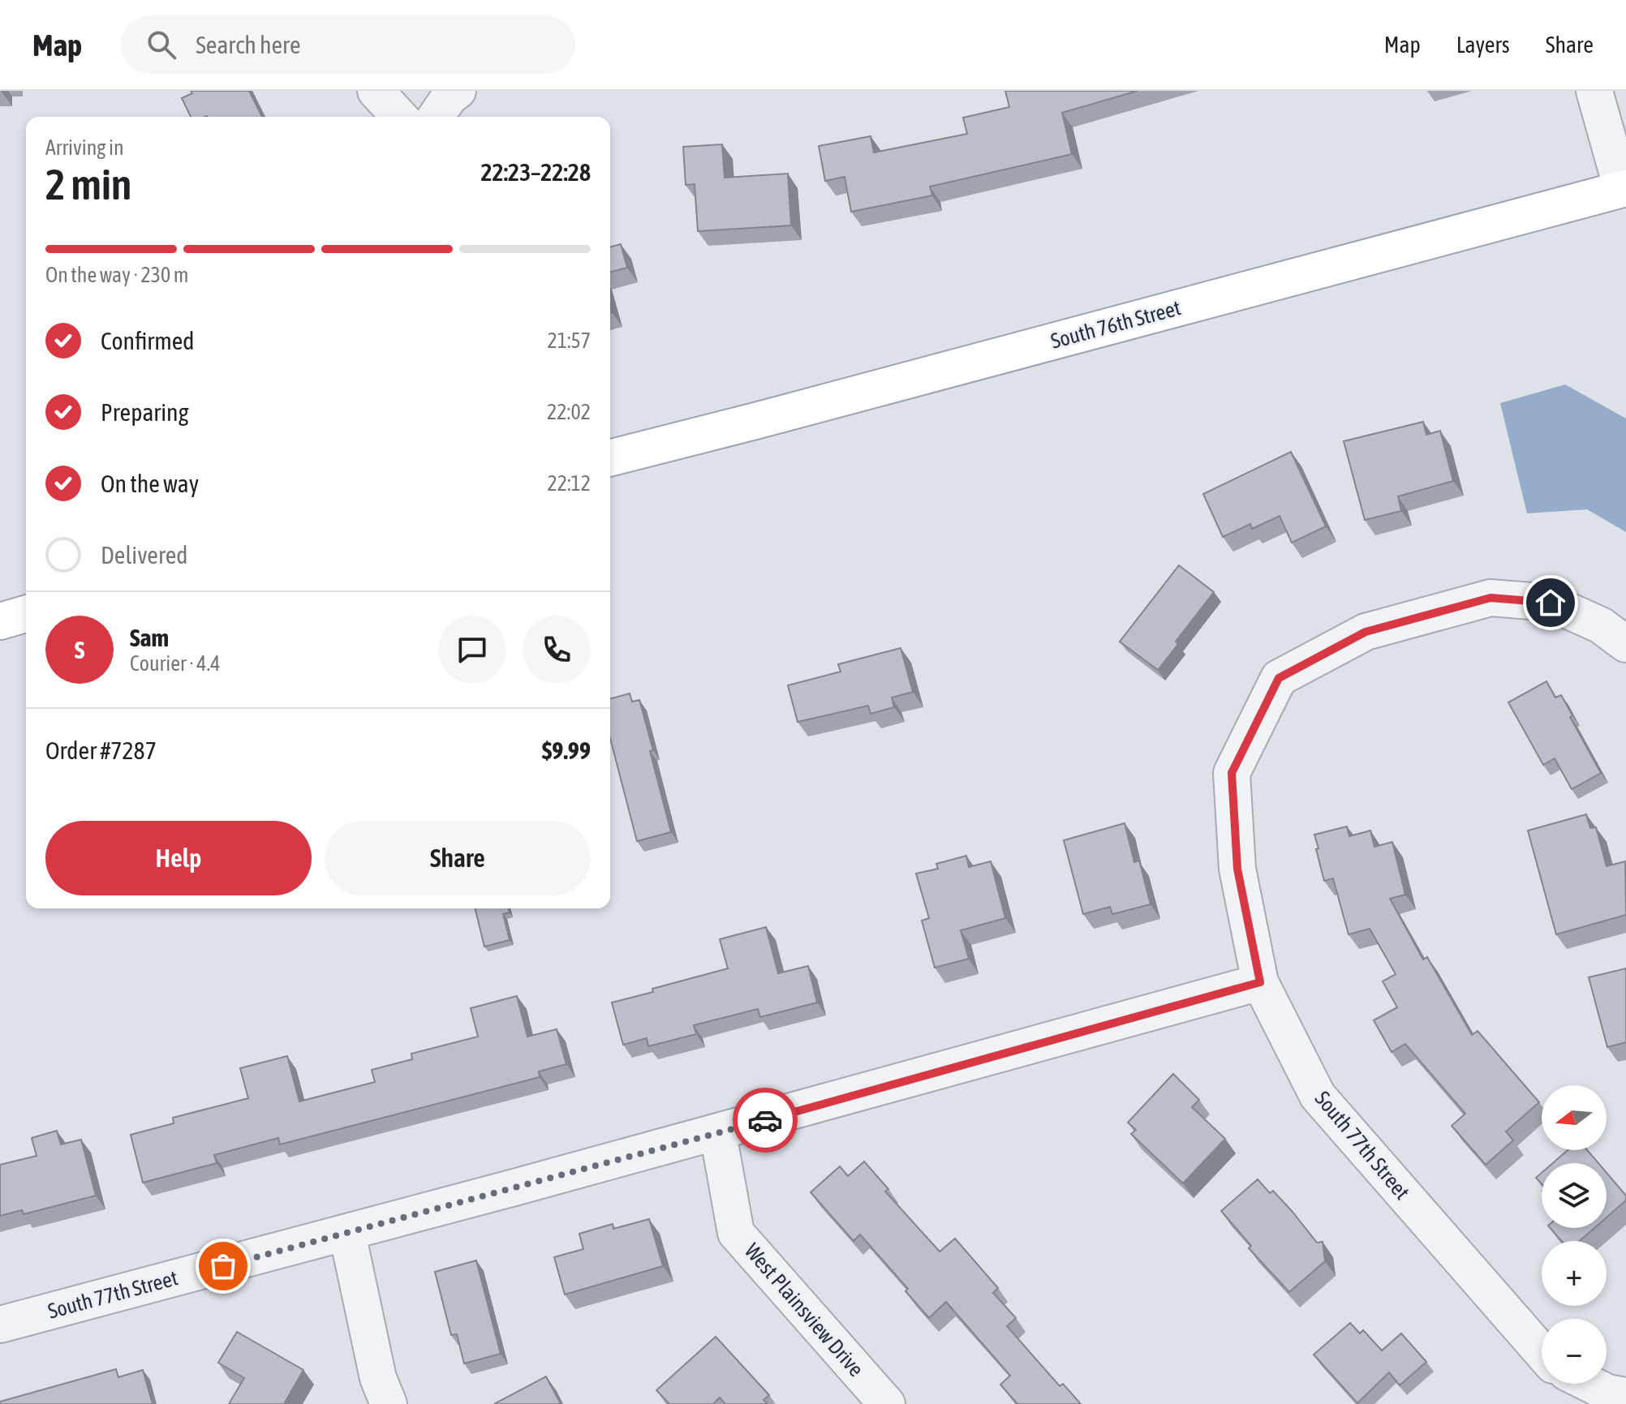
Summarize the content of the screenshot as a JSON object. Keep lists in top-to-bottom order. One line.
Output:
{"streets":{"main road":["South 76th Street"],"street":["South 77th Street","West Plainsview Drive"]},"crossings":[["South 77th Street","West Plainsview Drive"]],"north":"left","page":{"header":"Map","search":"Search here","nav":["Map","Layers","Share"],"heading":["2 min","Arriving in","22:23–22:28"],"panel":["Sam","Courier · 4.4","Order #7287","$9.99"],"bar":"On the way · 230 m","list":[["Confirmed","21:57"],["Preparing","22:02"],["On the way","22:12"],"Delivered"],"round":"S","buttons":["Help","Share"],"map_buttons":["+","−"]}}
